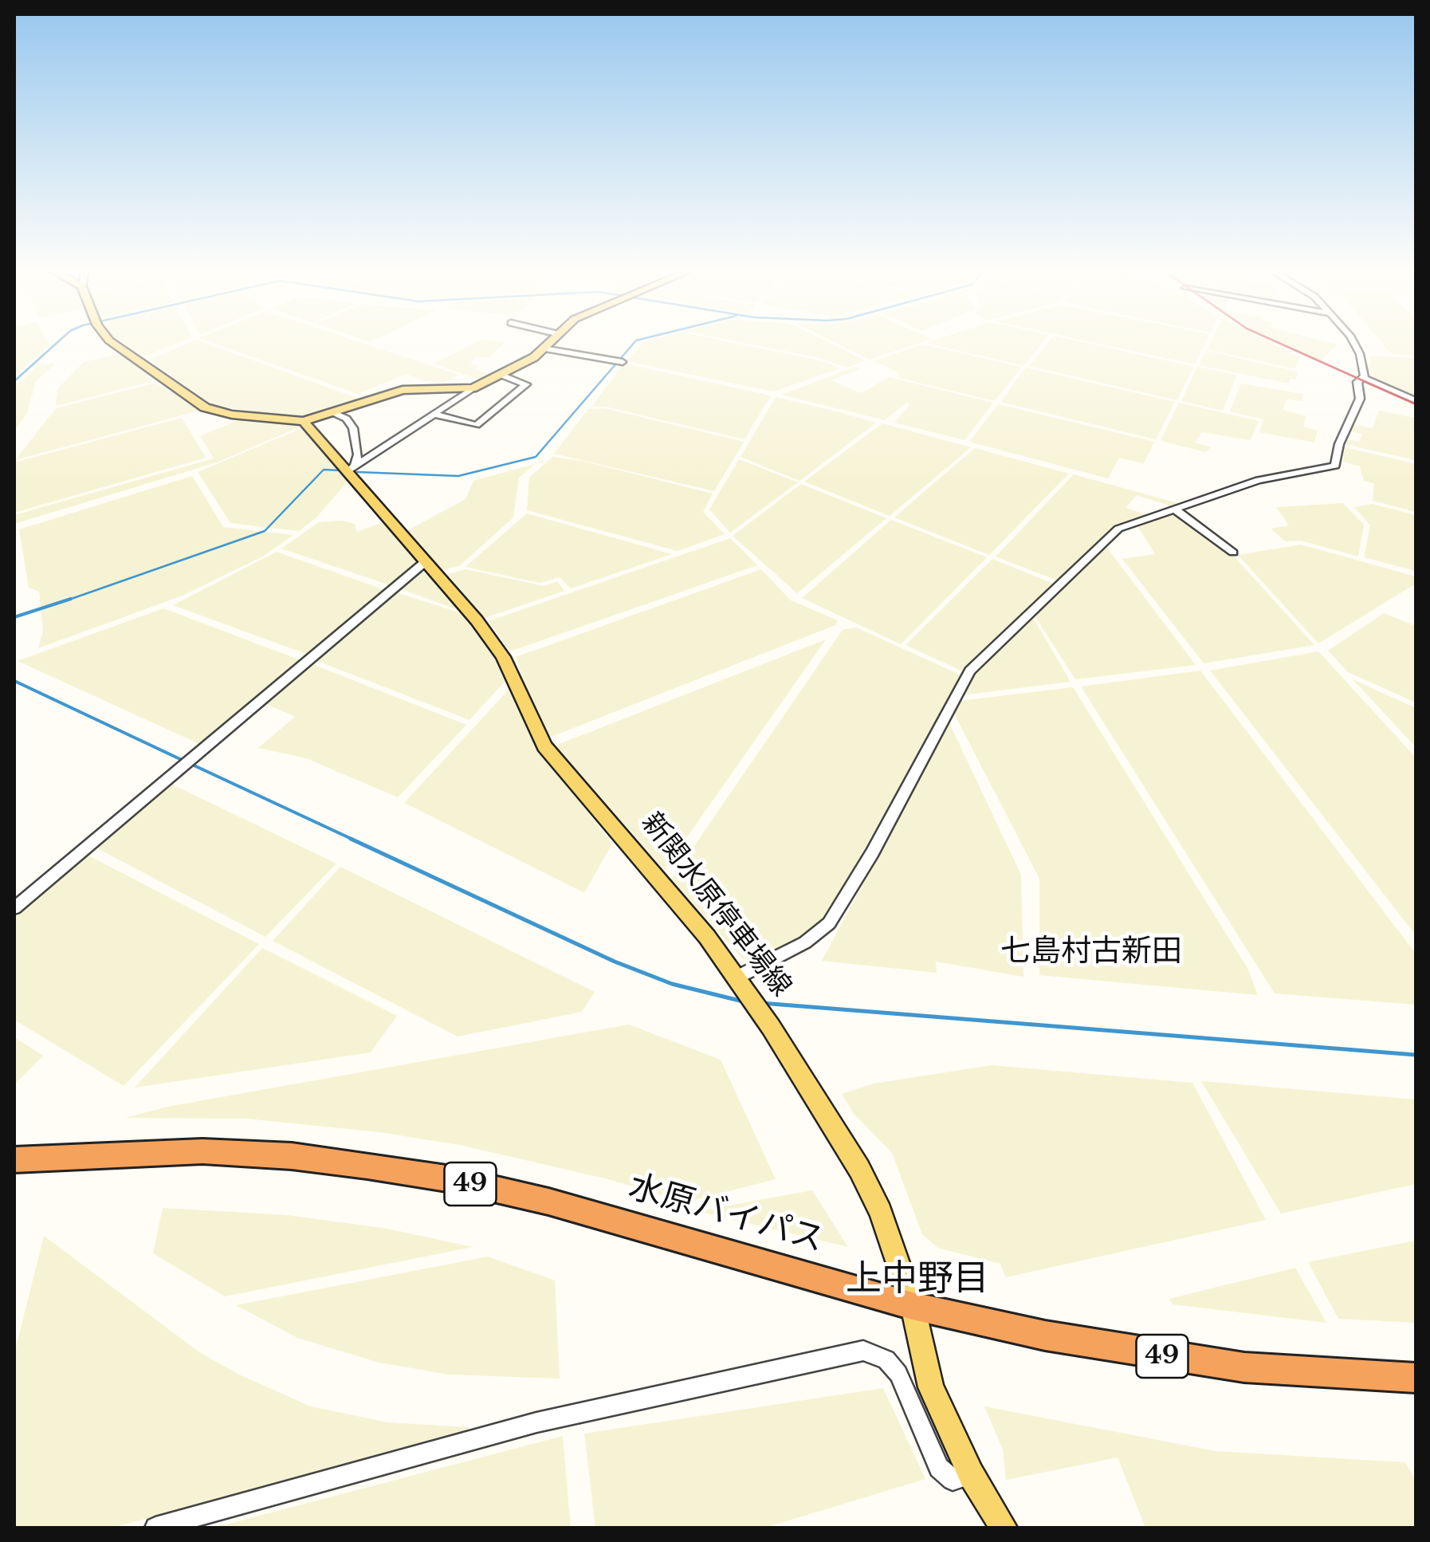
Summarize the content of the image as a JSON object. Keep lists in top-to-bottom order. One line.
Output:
{"streets":{"highway":["49","水原バイパス"],"main road":["新関水原停車場線"]},"crossings":[["新関水原停車場線","水原バイパス"]],"districts":["七島村古新田","上中野目"]}
